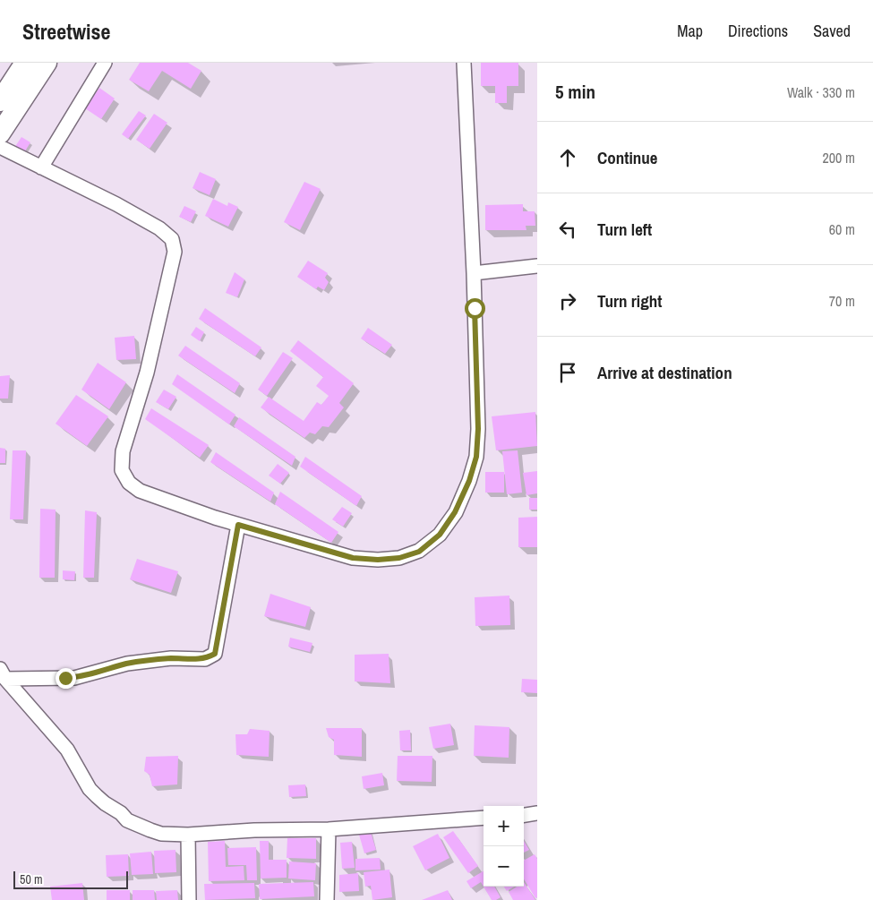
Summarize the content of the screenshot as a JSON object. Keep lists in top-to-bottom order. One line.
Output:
{"scale_bar":"50 m","page":{"header":"Streetwise","nav":["Map","Directions","Saved"],"heading":["5 min","Walk · 330 m"],"list":[["Continue","200 m"],["Turn left","60 m"],["Turn right","70 m"],"Arrive at destination"],"map_buttons":["+","−"],"scale":"50 m"}}
